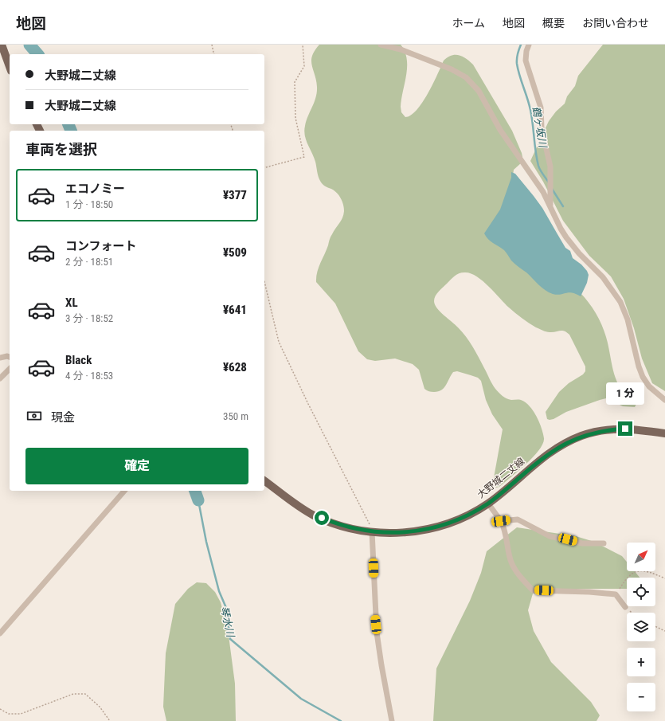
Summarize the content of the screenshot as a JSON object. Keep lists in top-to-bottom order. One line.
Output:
{"streets":{"main road":["大野城二丈線"]},"water":["鶴ヶ坂川","琴水川"],"north":"top right","page":{"header":"地図","nav":["ホーム","地図","概要","お問い合わせ"],"banner":["大野城二丈線","大野城二丈線"],"heading":"車両を選択","list":[{"name":"エコノミー","note":"1 分 · 18:50","value":"¥377"},{"name":"コンフォート","note":"2 分 · 18:51","value":"¥509"},{"name":"XL","note":"3 分 · 18:52","value":"¥641"},{"name":"Black","note":"4 分 · 18:53","value":"¥628"}],"bubble":"1 分","pay":["現金","350 m"],"buttons":"確定","map_buttons":["+","−"]}}
